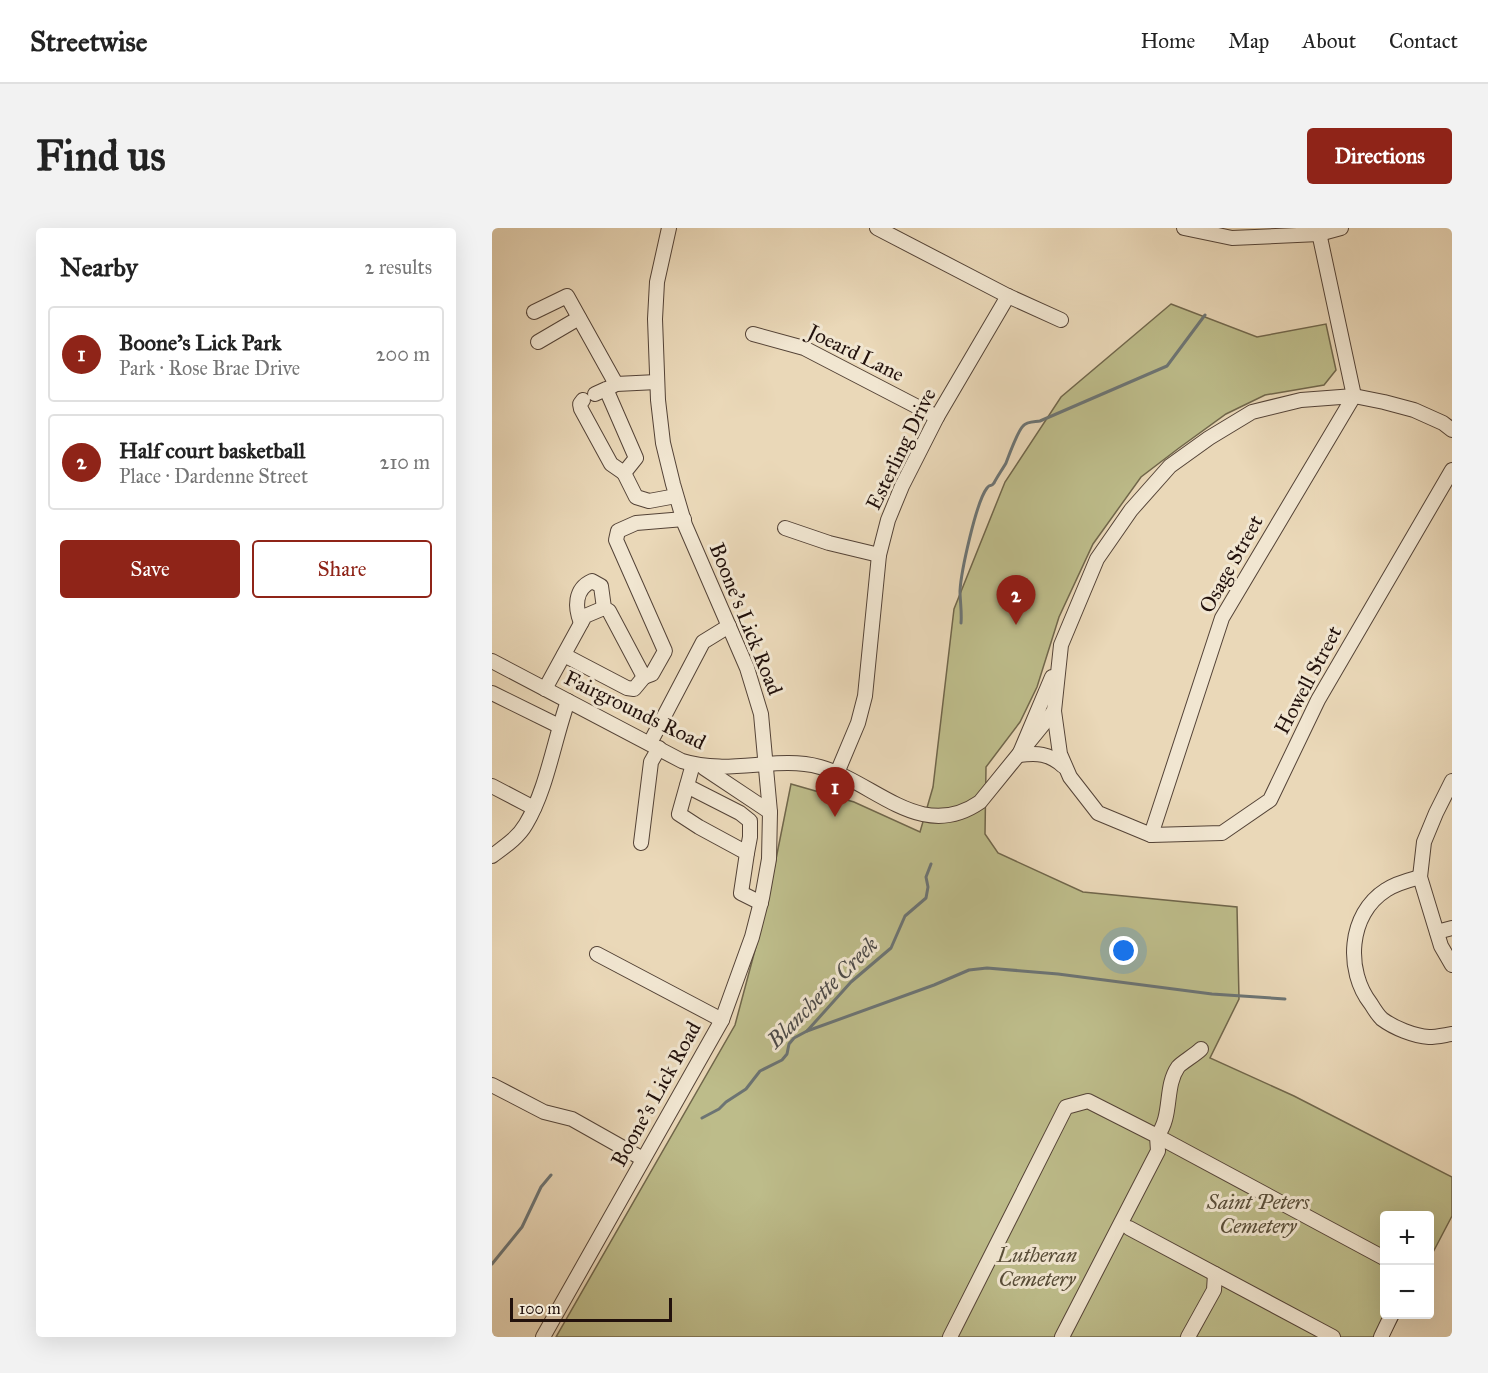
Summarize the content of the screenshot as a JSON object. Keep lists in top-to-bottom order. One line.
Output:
{"streets":{"street":["Joeard Lane","Esterling Drive","Osage Street","Boone's Lick Road","Howell Street","Fairgrounds Road"]},"crossings":[["Joeard Lane","Esterling Drive"],["Esterling Drive","Fairgrounds Road"],["Osage Street","Howell Street"],["Boone's Lick Road","Fairgrounds Road"]],"water":["Blanchette Creek"],"parks":["Saint Peters Cemetery","Lutheran Cemetery"],"scale_bar":"100 m","page":{"header":"Streetwise","nav":["Home","Map","About","Contact"],"buttons":["Directions",["Save","Share"]],"title":"Find us","heading":["Nearby","2 results"],"list":[{"mark":"1","name":"Boone's Lick Park","note":"Park · Rose Brae Drive","value":"200 m"},{"mark":"2","name":"Half court basketball","note":"Place · Dardenne Street","value":"210 m"}],"pins":["2","1"],"map_buttons":["+","−"],"scale":"100 m"}}
